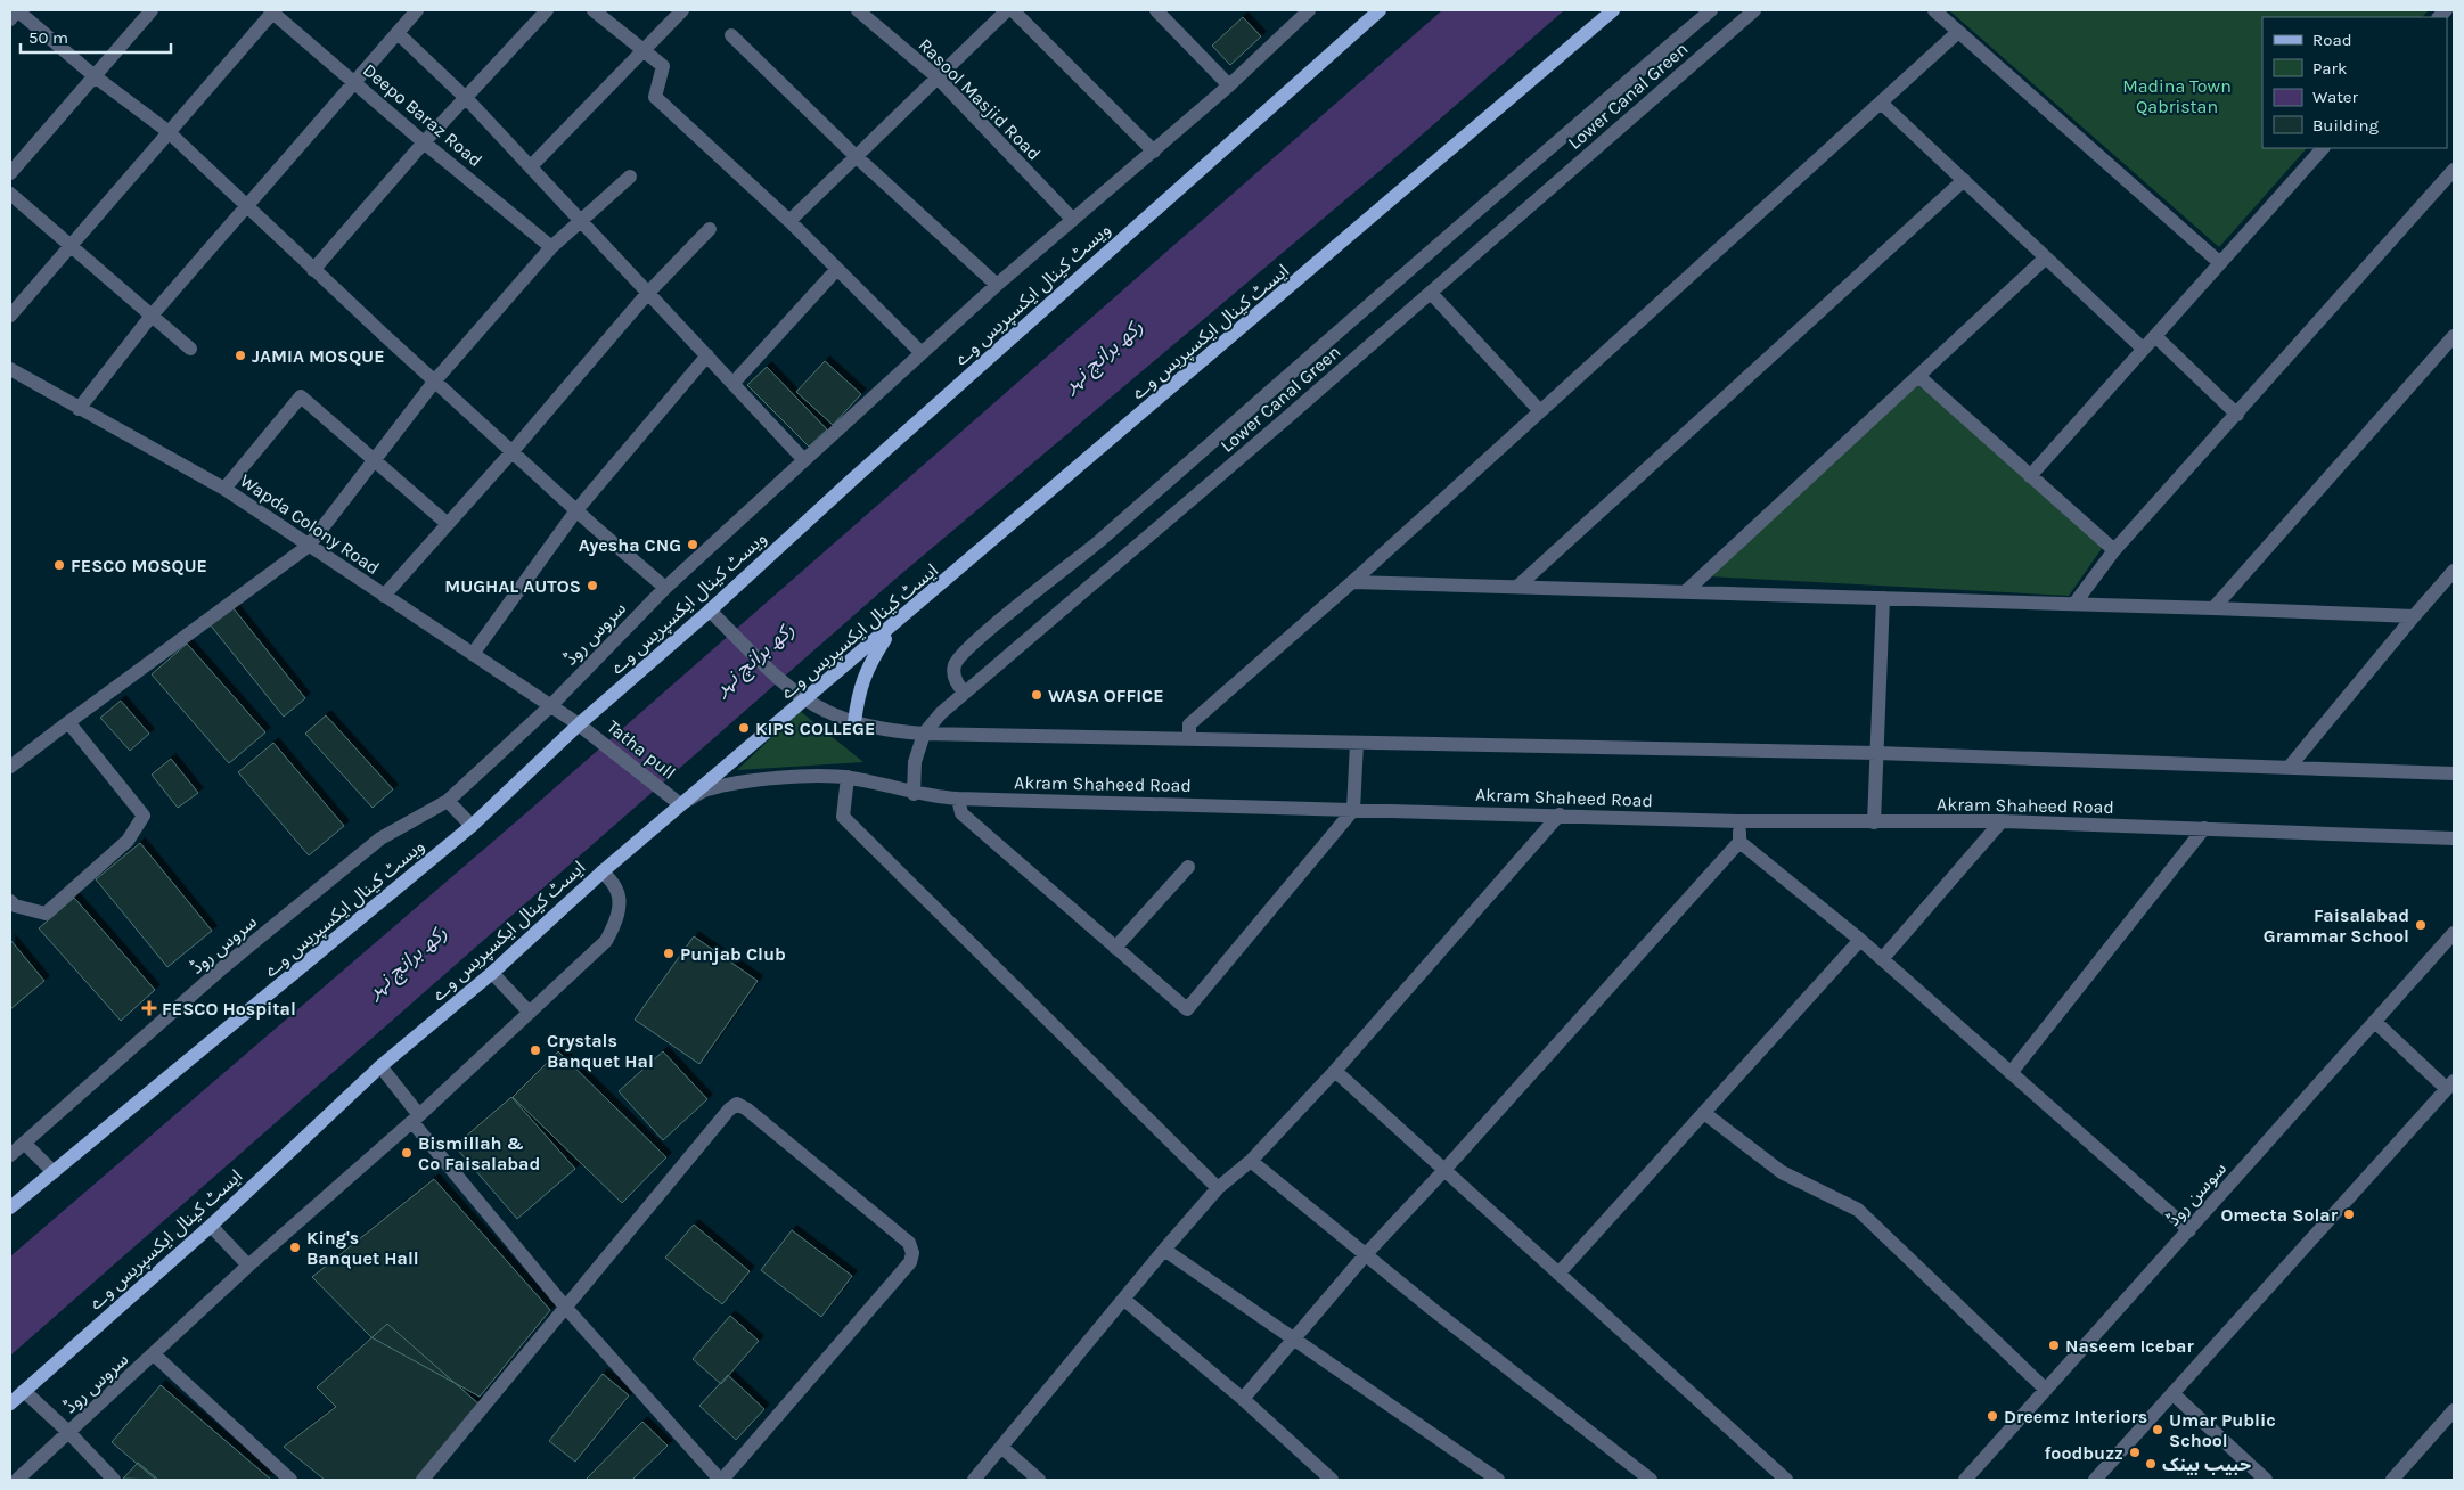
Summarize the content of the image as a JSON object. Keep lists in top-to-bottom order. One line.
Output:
{"streets":{"main road":["ویسٹ کینال ایکسپریس وے","ایسٹ کینال ایکسپریس وے"],"street":["Lower Canal Green","Rasool Masjid Road","Deepo Baraz Road","Wapda Colony Road","سروس روڈ","Tatha pull","Akram Shaheed Road","سوسن روڈ"]},"crossings":[["Rasool Masjid Road","سروس روڈ"],["ویسٹ کینال ایکسپریس وے","Wapda Colony Road"],["ویسٹ کینال ایکسپریس وے","Tatha pull"],["ایسٹ کینال ایکسپریس وے","سروس روڈ"],["ایسٹ کینال ایکسپریس وے","Tatha pull"],["ایسٹ کینال ایکسپریس وے","Akram Shaheed Road"],["Wapda Colony Road","سروس روڈ"],["Wapda Colony Road","Tatha pull"],["Tatha pull","Akram Shaheed Road"]],"water":["رکھ برانچ نہر"],"parks":["Madina Town Qabristan"],"places":{"other":["JAMIA MOSQUE","Ayesha CNG","FESCO MOSQUE","MUGHAL AUTOS","WASA OFFICE","KIPS COLLEGE","Faisalabad Grammar School","Punjab Club","Crystals Banquet Hal","Bismillah & Co Faisalabad","Omecta Solar","King's Banquet Hall","Naseem Icebar","Dreemz Interiors","Umar Public School","foodbuzz","حبیب بینک"],"health":["FESCO Hospital"]},"legend":["Road","Park","Water","Building"],"scale_bar":"50 m"}
